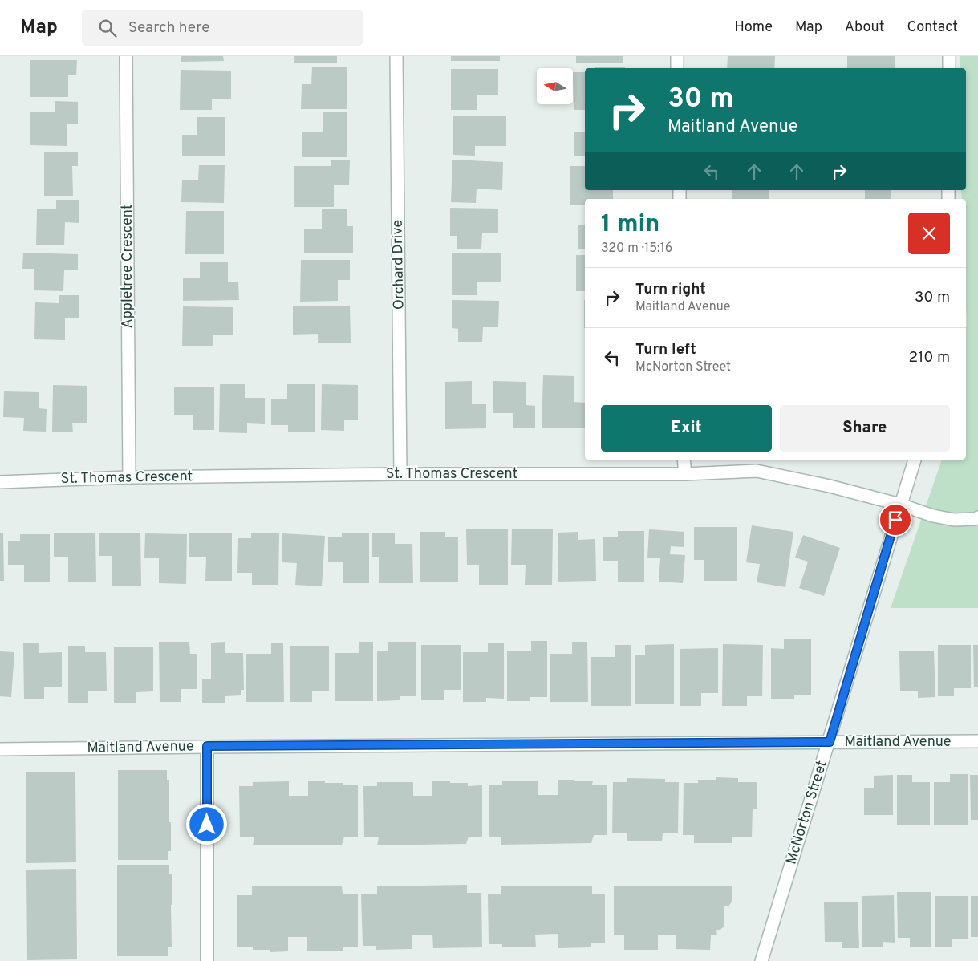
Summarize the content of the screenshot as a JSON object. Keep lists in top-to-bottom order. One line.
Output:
{"streets":{"street":["Orchard Drive","Appletree Crescent","St. Thomas Crescent","Maitland Avenue","McNorton Street"]},"crossings":[["Orchard Drive","St. Thomas Crescent"],["Appletree Crescent","St. Thomas Crescent"],["St. Thomas Crescent","McNorton Street"],["Maitland Avenue","McNorton Street"]],"north":"left","page":{"header":"Map","search":"Search here","nav":["Home","Map","About","Contact"],"turn":["30 m","Maitland Avenue"],"heading":["1 min","320 m · 15:16"],"list":[{"name":"Turn right","note":"Maitland Avenue","value":"30 m"},{"name":"Turn left","note":"McNorton Street","value":"210 m"}],"buttons":["Exit","Share"]}}
